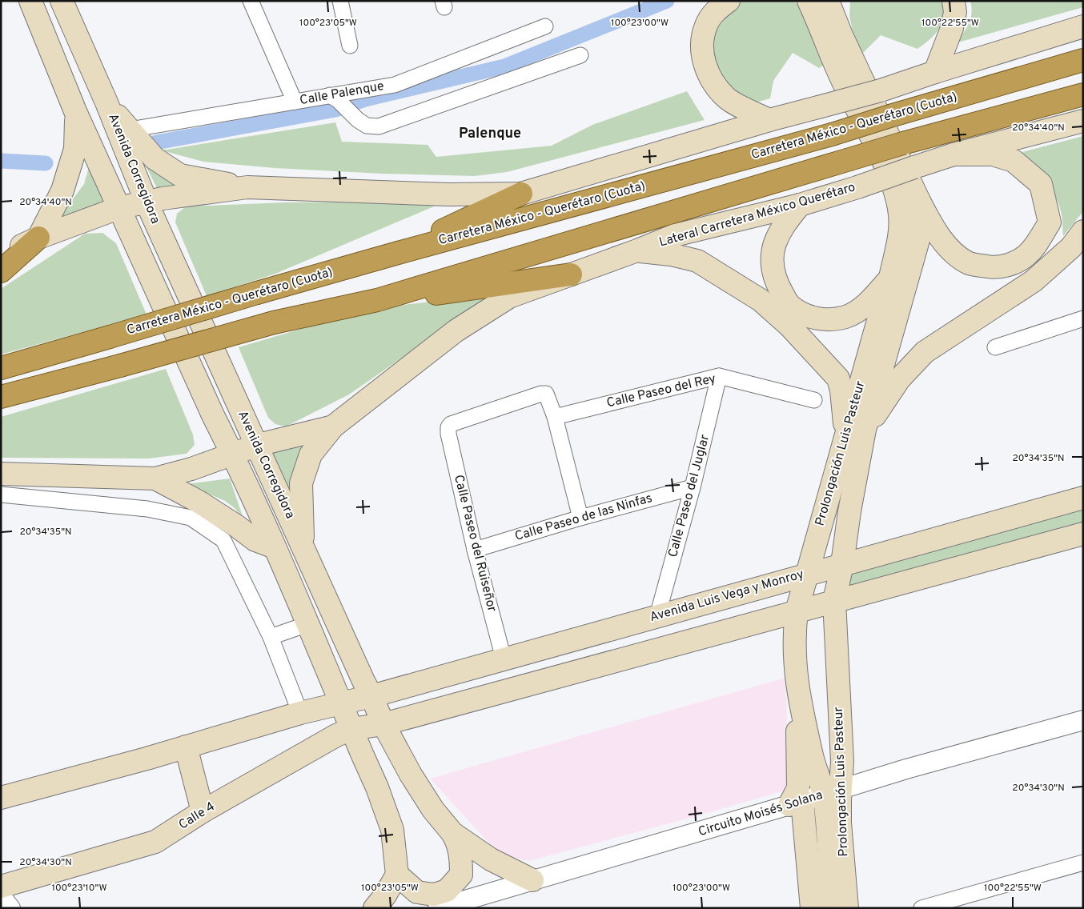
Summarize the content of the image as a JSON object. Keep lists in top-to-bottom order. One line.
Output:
{"streets":{"highway":["Carretera México - Querétaro (Cuota)"],"main road":["Avenida Corregidora","Lateral Carretera México Querétaro","Prolongación Luis Pasteur","Avenida Luis Vega y Monroy","Calle 4"],"street":["Calle Palenque","Calle Paseo del Rey","Calle Paseo del Juglar","Calle Paseo de las Ninfas","Calle Paseo del Ruiseñor","Circuito Moisés Solana"]},"crossings":[["Avenida Corregidora","Lateral Carretera México Querétaro"],["Avenida Corregidora","Avenida Luis Vega y Monroy"],["Avenida Corregidora","Circuito Moisés Solana"],["Avenida Corregidora","Calle 4"],["Calle Paseo del Rey","Calle Paseo del Juglar"],["Calle Paseo del Rey","Calle Paseo del Ruiseñor"],["Prolongación Luis Pasteur","Avenida Luis Vega y Monroy"],["Prolongación Luis Pasteur","Circuito Moisés Solana"],["Calle Paseo del Juglar","Calle Paseo de las Ninfas"],["Calle Paseo del Juglar","Avenida Luis Vega y Monroy"],["Calle Paseo de las Ninfas","Calle Paseo del Ruiseñor"],["Calle Paseo del Ruiseñor","Avenida Luis Vega y Monroy"]],"districts":["Palenque"],"coordinates":["100°23'05\"W","100°23'00\"W","100°22'55\"W","20°34'40\"N","20°34'35\"N","20°34'30\"N","100°23'10\"W"]}
